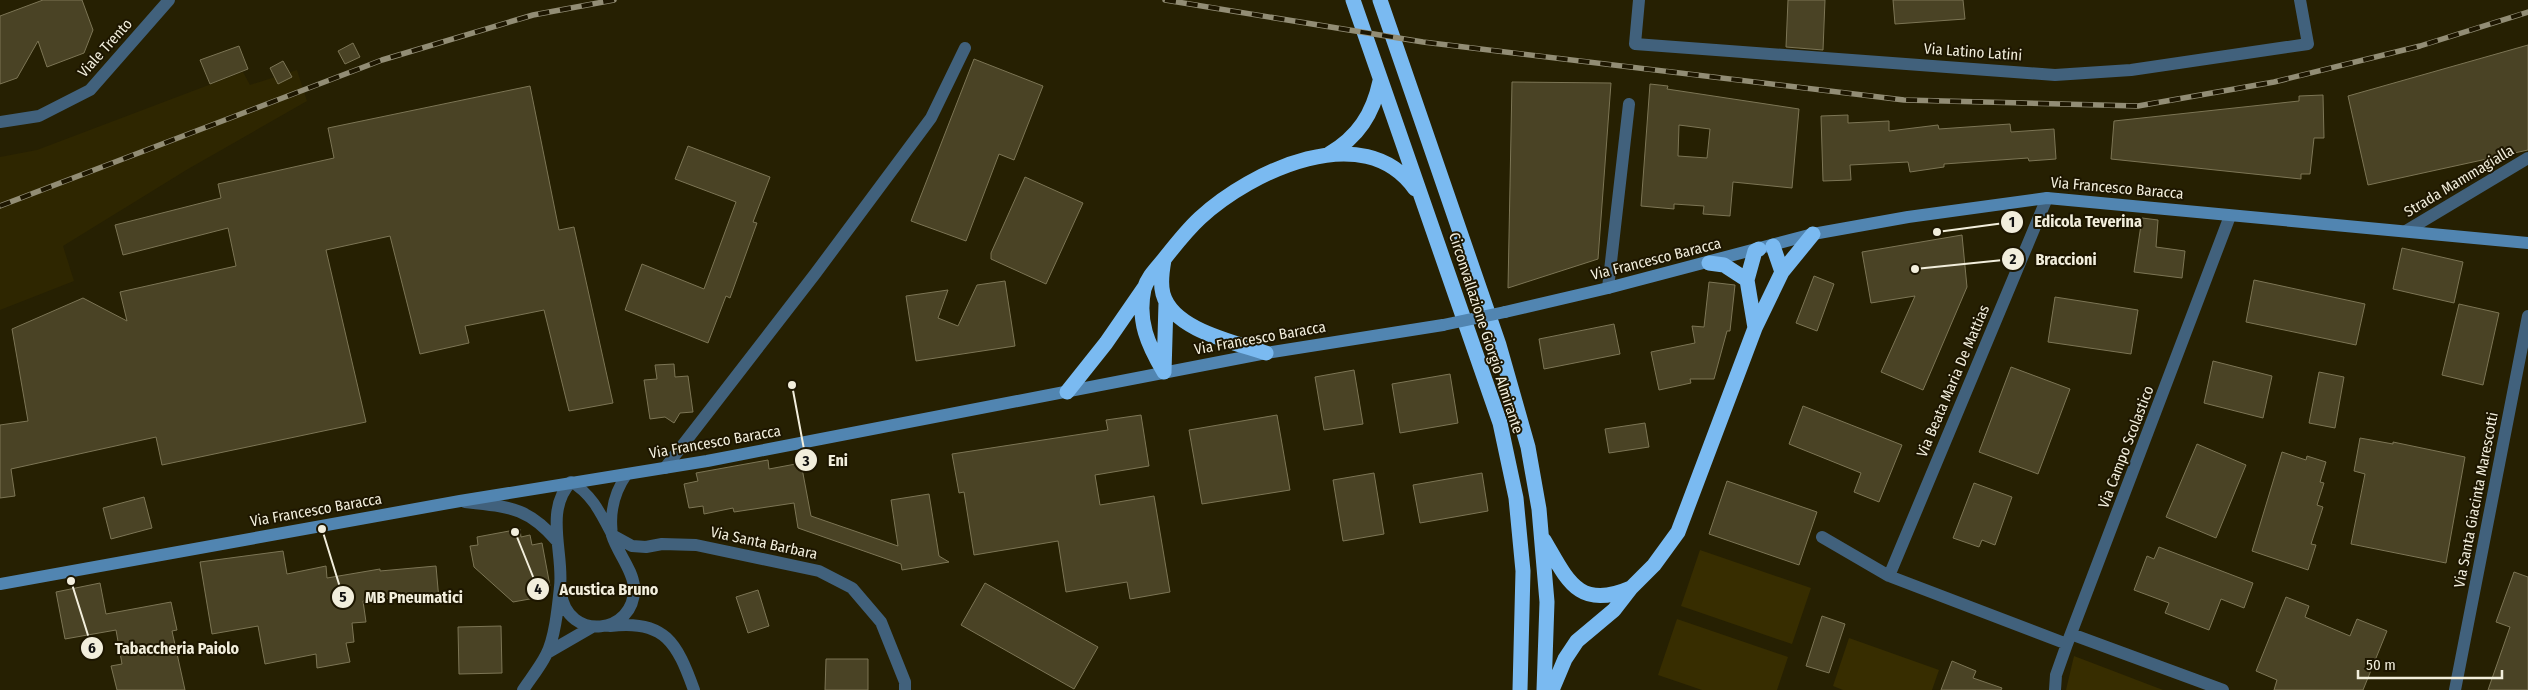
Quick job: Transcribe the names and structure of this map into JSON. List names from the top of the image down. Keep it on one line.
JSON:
{"streets":{"highway":["Circonvallazione Giorgio Almirante"],"main road":["Via Francesco Baracca"],"street":["Viale Trento","Via Latino Latini","Strada Mammagialla","Via Beata Maria De Mattias","Via Campo Scolastico","Via Santa Giacinta Marescotti","Via Santa Barbara"]},"crossings":[["Strada Mammagialla","Via Francesco Baracca"],["Via Francesco Baracca","Via Beata Maria De Mattias"],["Via Francesco Baracca","Via Campo Scolastico"]],"places":["Edicola Teverina","Braccioni","Eni","MB Pneumatici","Acustica Bruno","Tabaccheria Paiolo"],"scale_bar":"50 m"}
